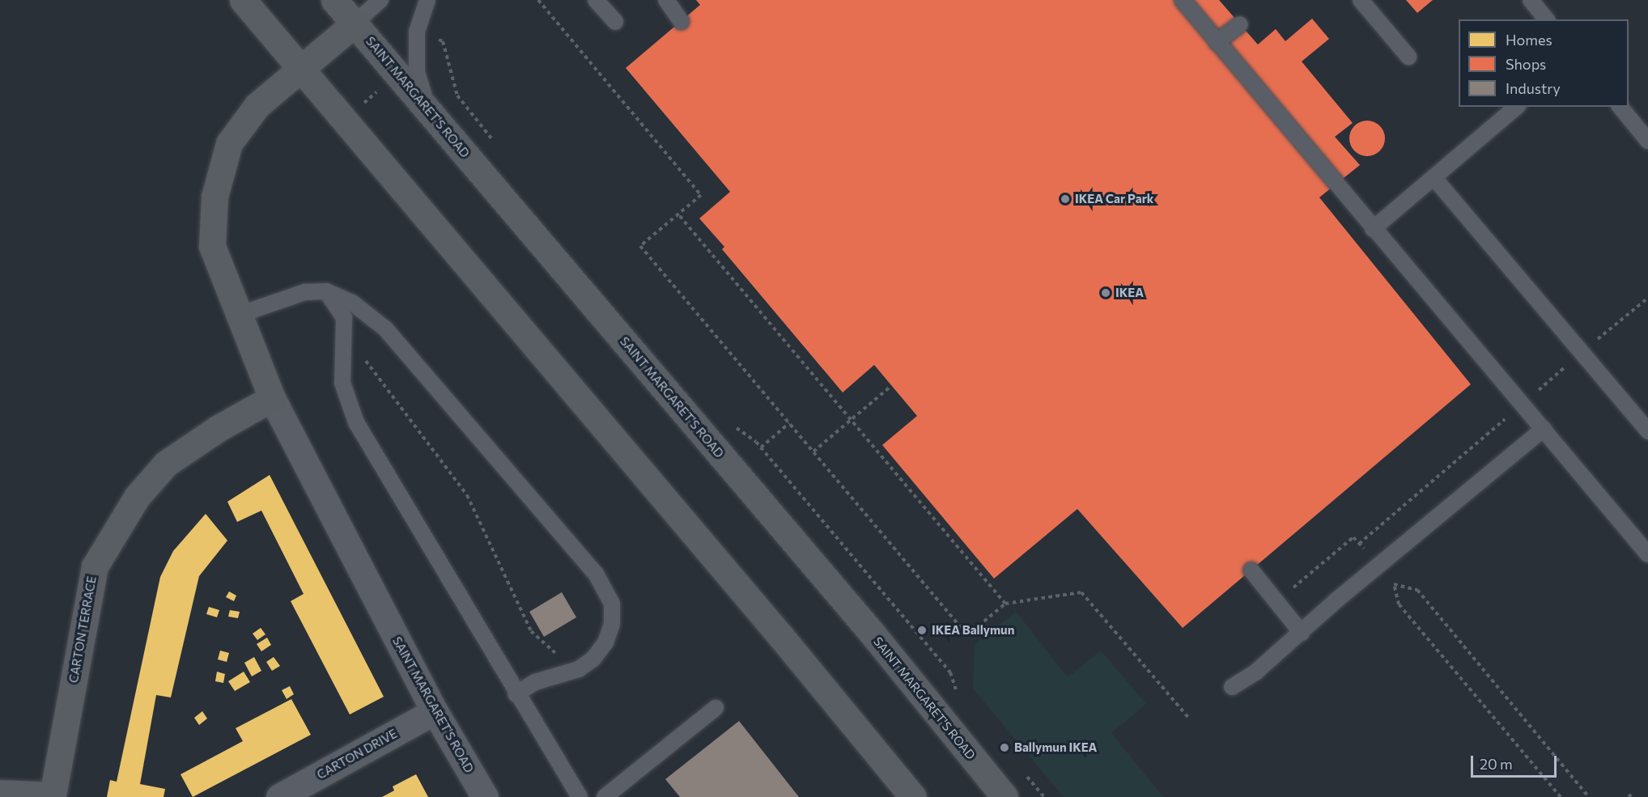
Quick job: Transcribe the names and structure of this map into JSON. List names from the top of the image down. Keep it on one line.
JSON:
{"streets":{"main road":["SAINT MARGARET'S ROAD","CARTON TERRACE"],"street":["CARTON DRIVE"]},"crossings":[["SAINT MARGARET'S ROAD","CARTON TERRACE"],["SAINT MARGARET'S ROAD","CARTON DRIVE"]],"places":["IKEA Car Park","IKEA","IKEA Ballymun","Ballymun IKEA"],"legend":["Homes","Shops","Industry"],"scale_bar":"20 m"}
